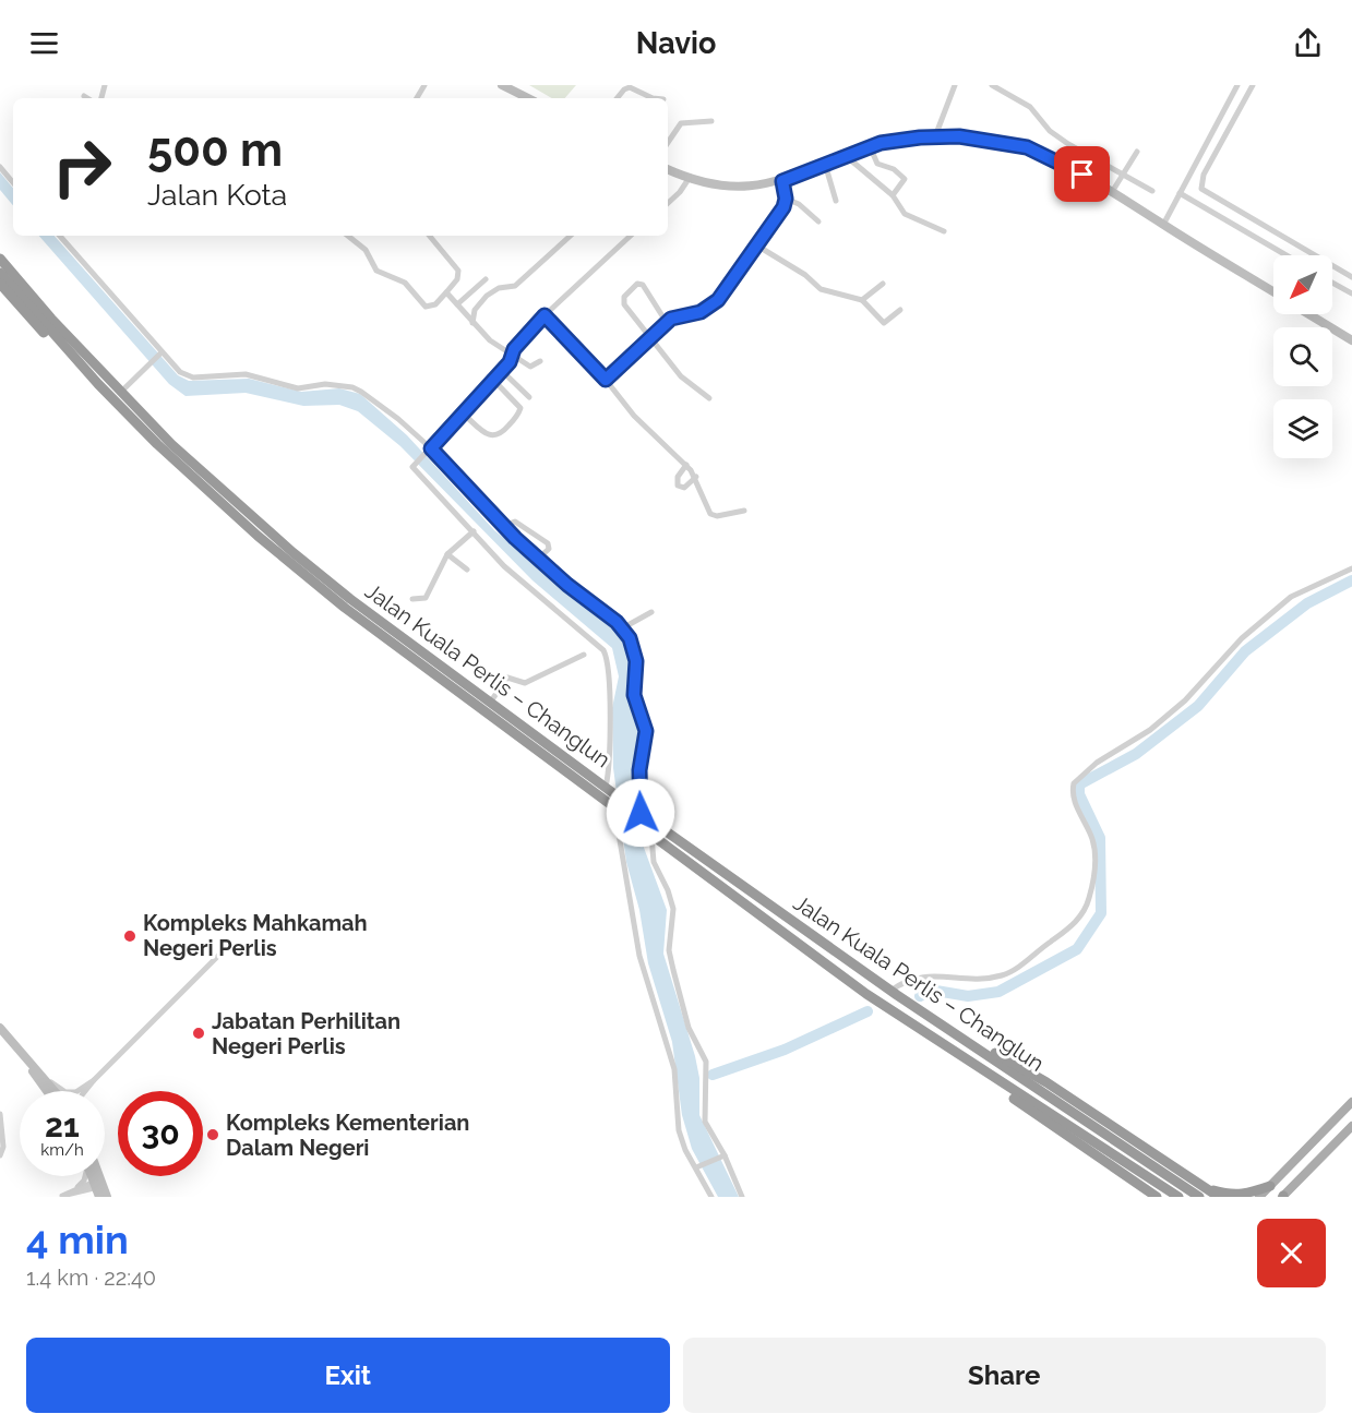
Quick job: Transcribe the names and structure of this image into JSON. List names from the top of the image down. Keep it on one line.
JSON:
{"streets":{"highway":["Jalan Kuala Perlis – Changlun"]},"places":["Kompleks Mahkamah Negeri Perlis","Jabatan Perhilitan Negeri Perlis","Kompleks Kementerian Dalam Negeri"],"north":"bottom left","page":{"header":"Navio","turn":["500 m","Jalan Kota"],"speed":"21 km/h","limit":"30","heading":["4 min","1.4 km · 22:40"],"buttons":["Exit","Share"]}}
